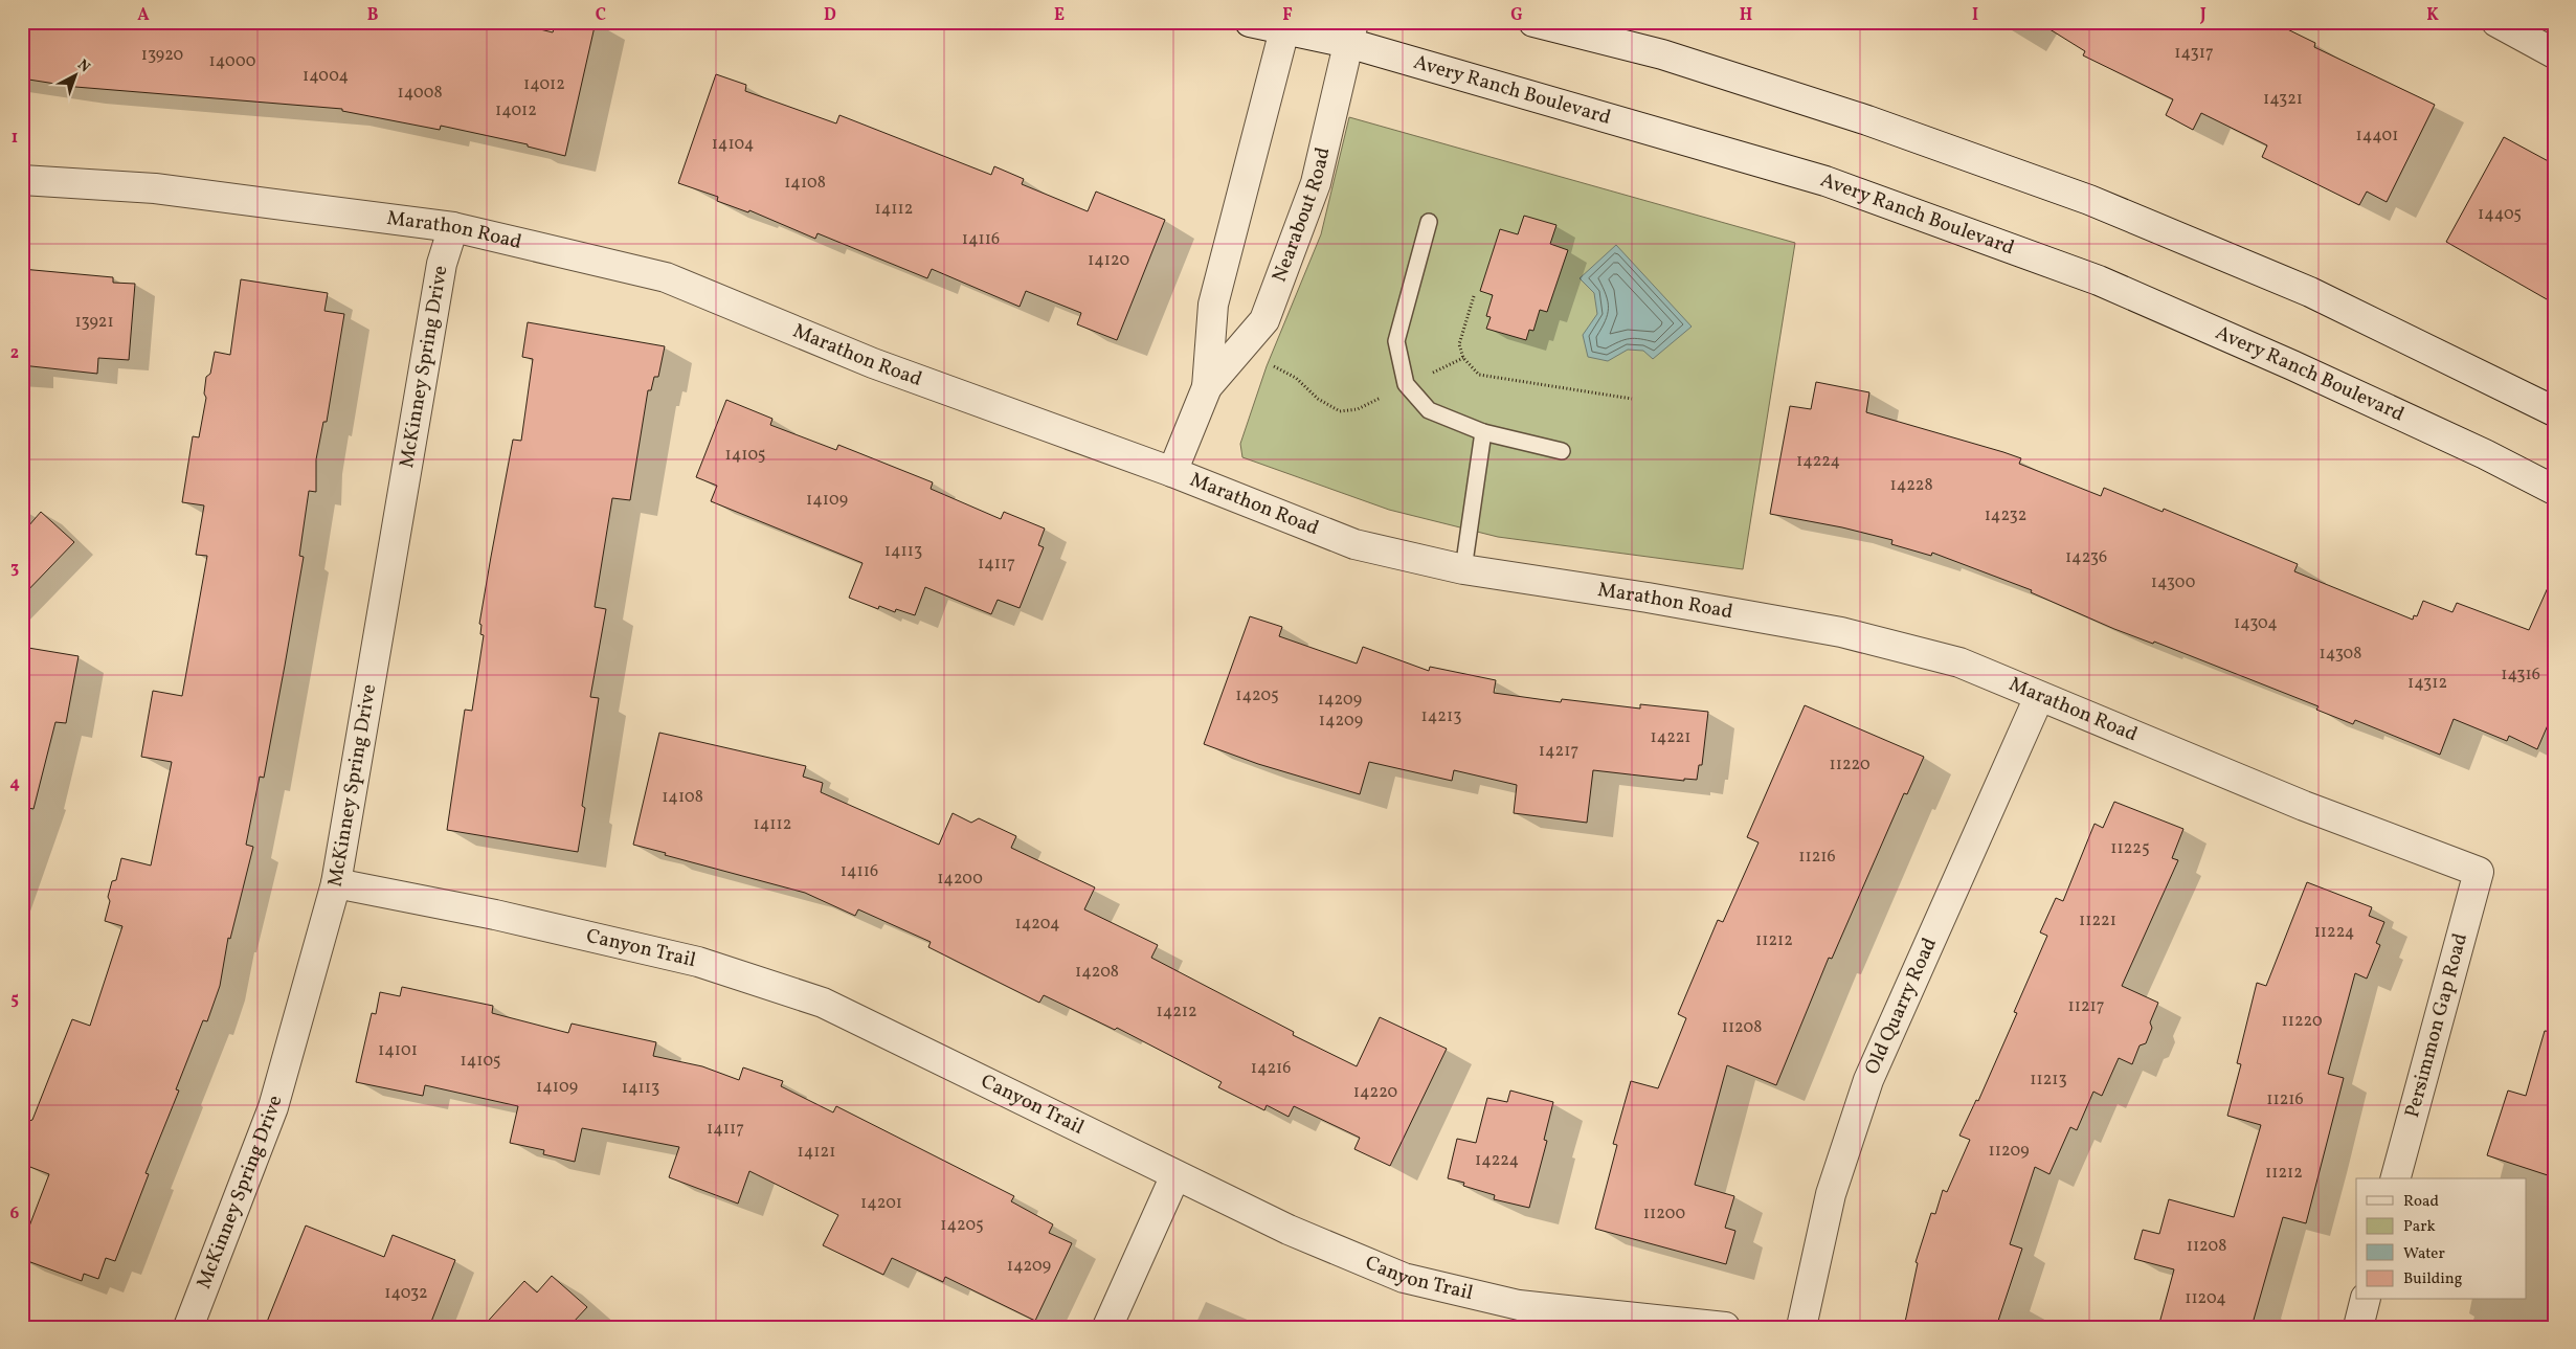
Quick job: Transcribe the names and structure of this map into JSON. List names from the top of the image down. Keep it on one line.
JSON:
{"streets":{"street":["Avery Ranch Boulevard","Nearabout Road","Marathon Road","McKinney Spring Drive","Canyon Trail","Old Quarry Road","Persimmon Gap Road"]},"crossings":[["Avery Ranch Boulevard","Nearabout Road"],["Nearabout Road","Marathon Road"],["Marathon Road","McKinney Spring Drive"],["Marathon Road","Old Quarry Road"],["Marathon Road","Persimmon Gap Road"],["McKinney Spring Drive","Canyon Trail"]],"house_numbers":["14317","13920","14000","14004","14012","14008","14321","14012","14401","14104","14108","14112","14405","14116","14120","13921","14105","14224","14228","14109","14232","14113","14236","14117","14300","14304","14308","14316","14312","14205","14209","14213","14209","14221","14217","11220","14108","14112","11225","11216","14116","14200","11221","14204","11224","11212","14208","11217","14212","11220","11208","14101","14105","14216","11213","14109","14113","14220","11216","14117","11209","14121","14224","11212","14201","11200","14205","11208","14209","14032","11204"],"legend":["Road","Park","Water","Building"],"north":"top right","grid":{"columns":["A","B","C","D","E","F","G","H","I","J","K"],"rows":["1","2","3","4","5","6"]}}
